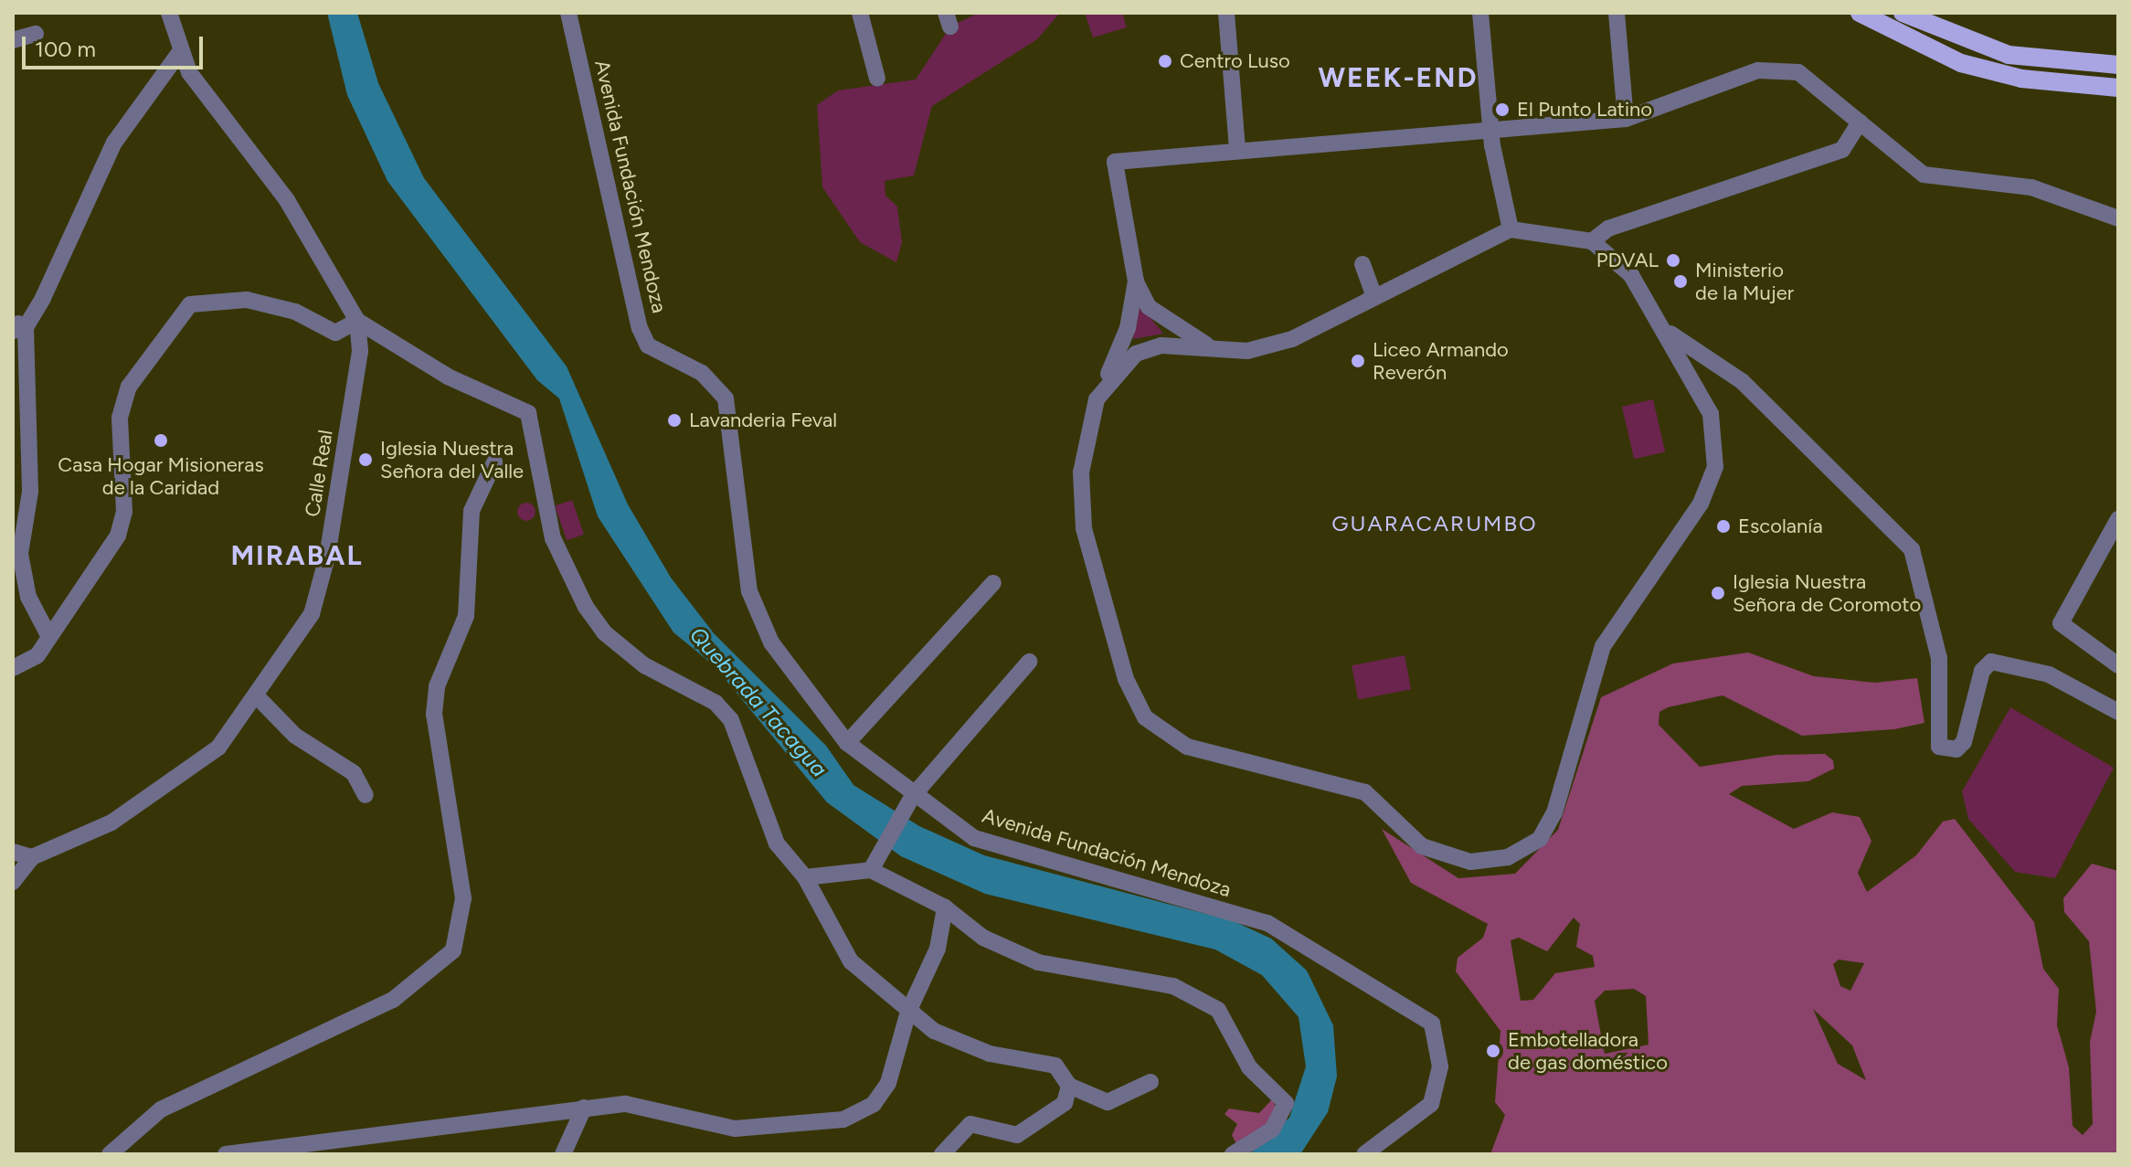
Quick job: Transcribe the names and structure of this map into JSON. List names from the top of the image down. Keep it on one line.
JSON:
{"streets":{"street":["Avenida Fundación Mendoza","Calle Real"]},"districts":["WEEK-END","GUARACARUMBO","MIRABAL"],"water":["Quebrada Tacagua"],"places":["Centro Luso","El Punto Latino","PDVAL","Ministerio de la Mujer","Liceo Armando Reverón","Lavanderia Feval","Casa Hogar Misioneras de la Caridad","Iglesia Nuestra Señora del Valle","Escolanía","Iglesia Nuestra Señora de Coromoto","Embotelladora de gas doméstico"],"scale_bar":"100 m"}
